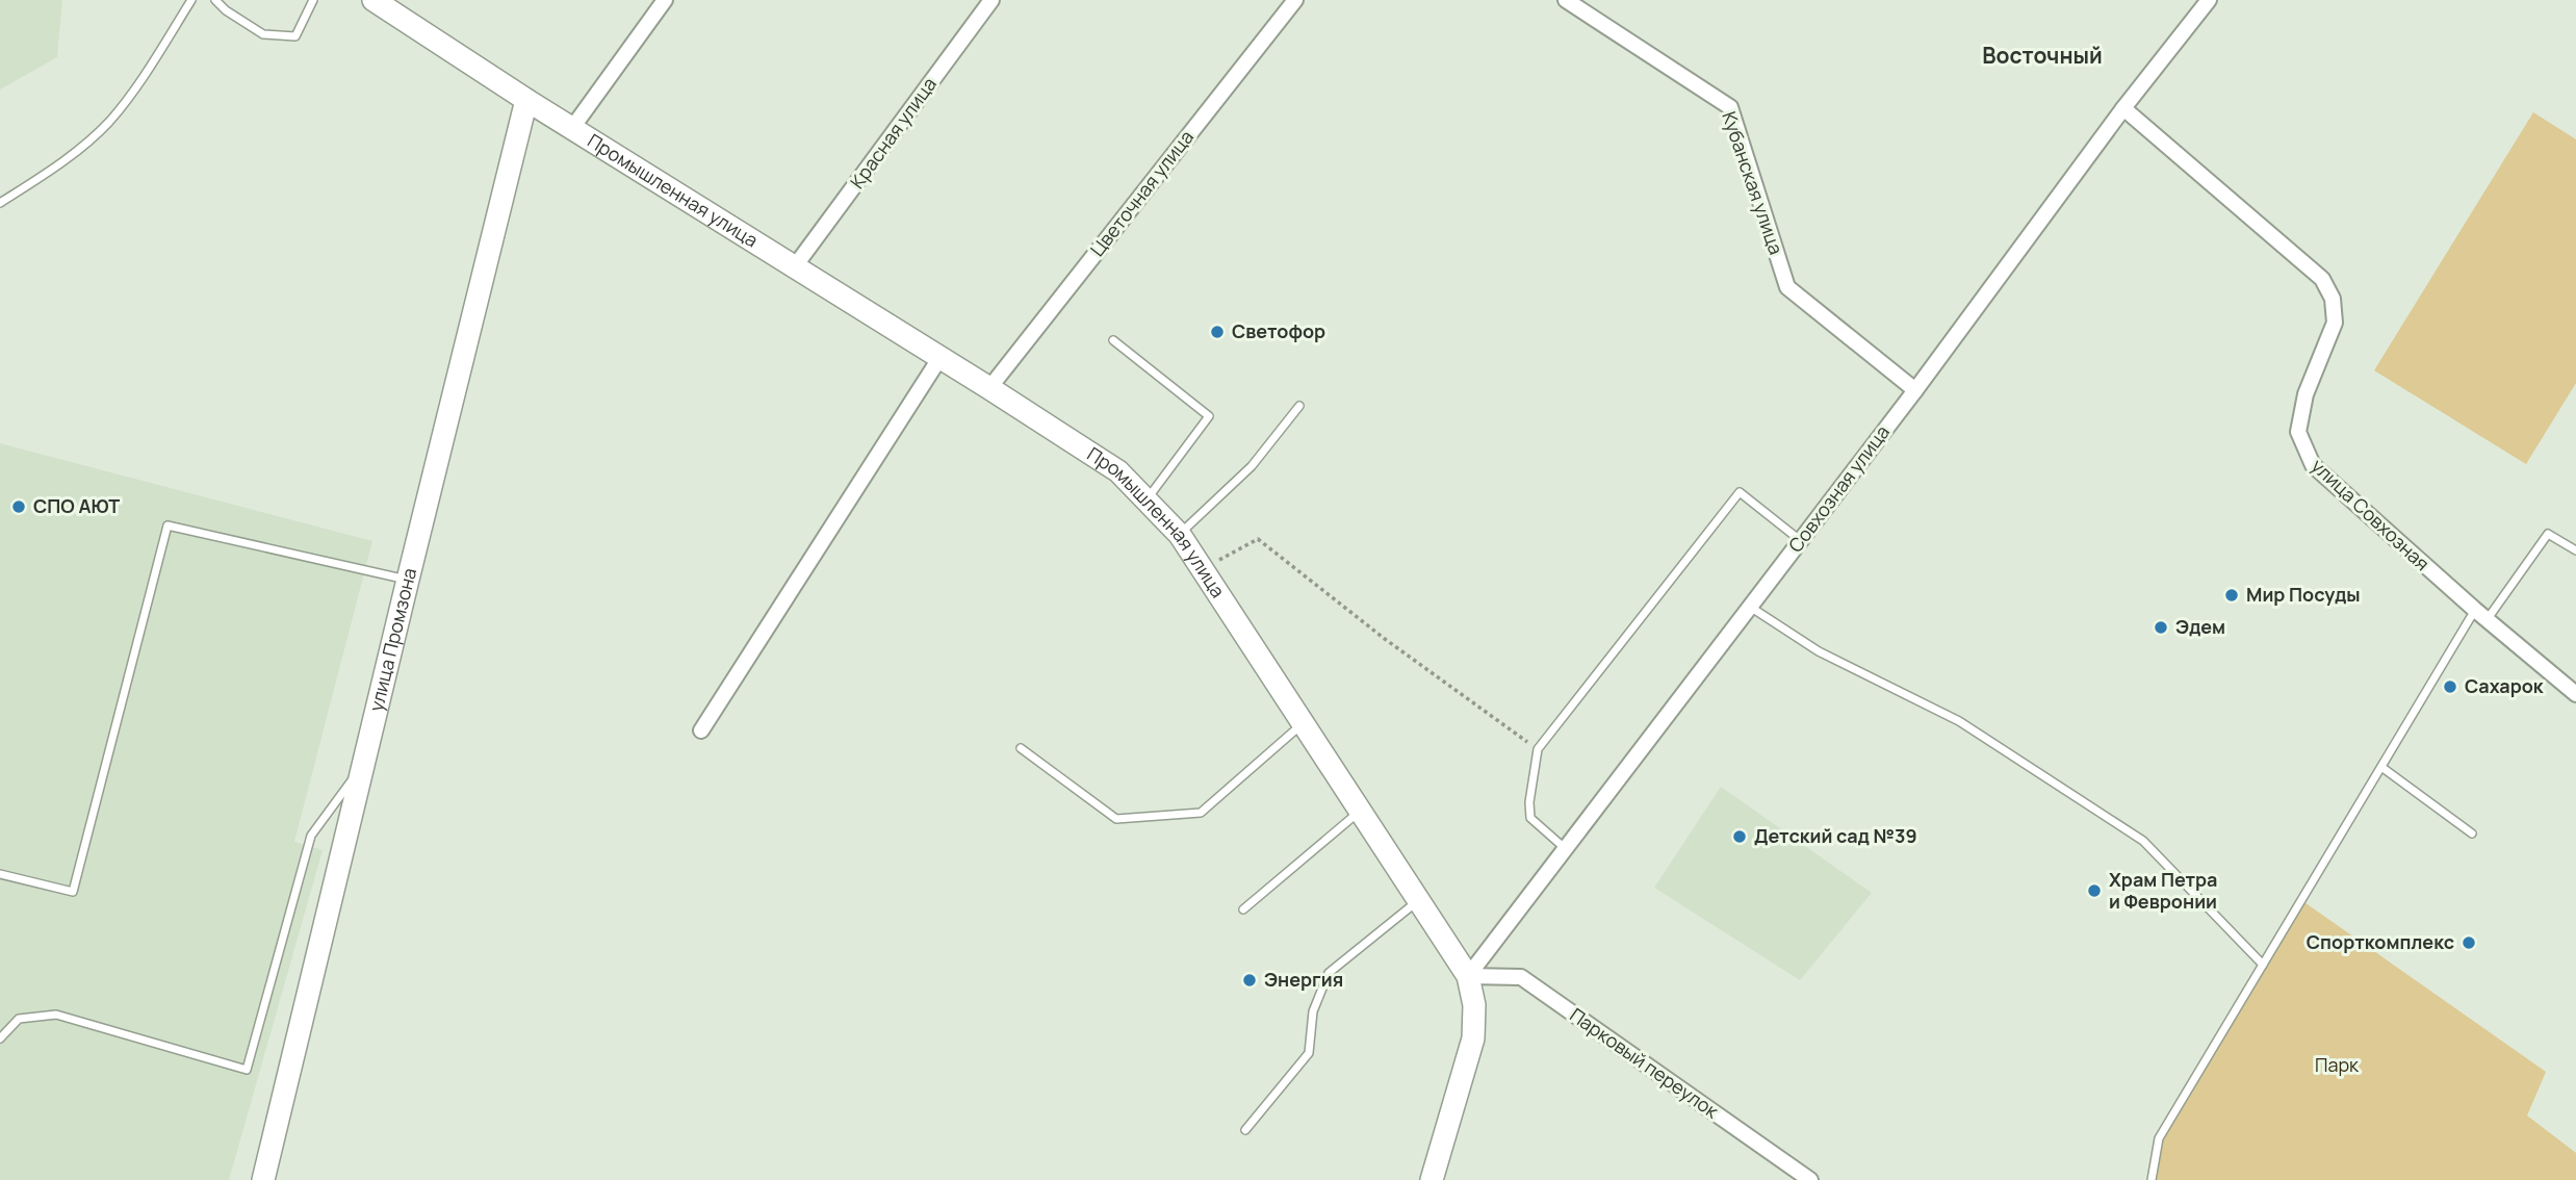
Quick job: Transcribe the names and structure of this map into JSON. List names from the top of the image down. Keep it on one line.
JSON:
{"streets":{"main road":["Промышленная улица","улица Промзона"],"street":["Красная улица","Кубанская улица","Цветочная улица","Совхозная улица","улица Совхозная","Парковый переулок"]},"crossings":[["Красная улица","Промышленная улица"],["Кубанская улица","Совхозная улица"],["Промышленная улица","Цветочная улица"],["Промышленная улица","Совхозная улица"],["Промышленная улица","улица Промзона"],["Промышленная улица","Парковый переулок"],["Совхозная улица","улица Совхозная"],["Совхозная улица","Парковый переулок"]],"districts":["Восточный"],"parks":["Парк"],"places":["Светофор","СПО АЮТ","Мир Посуды","Эдем","Сахарок","Детский сад №39","Храм Петра и Февронии","Спорткомплекс","Энергия"]}
